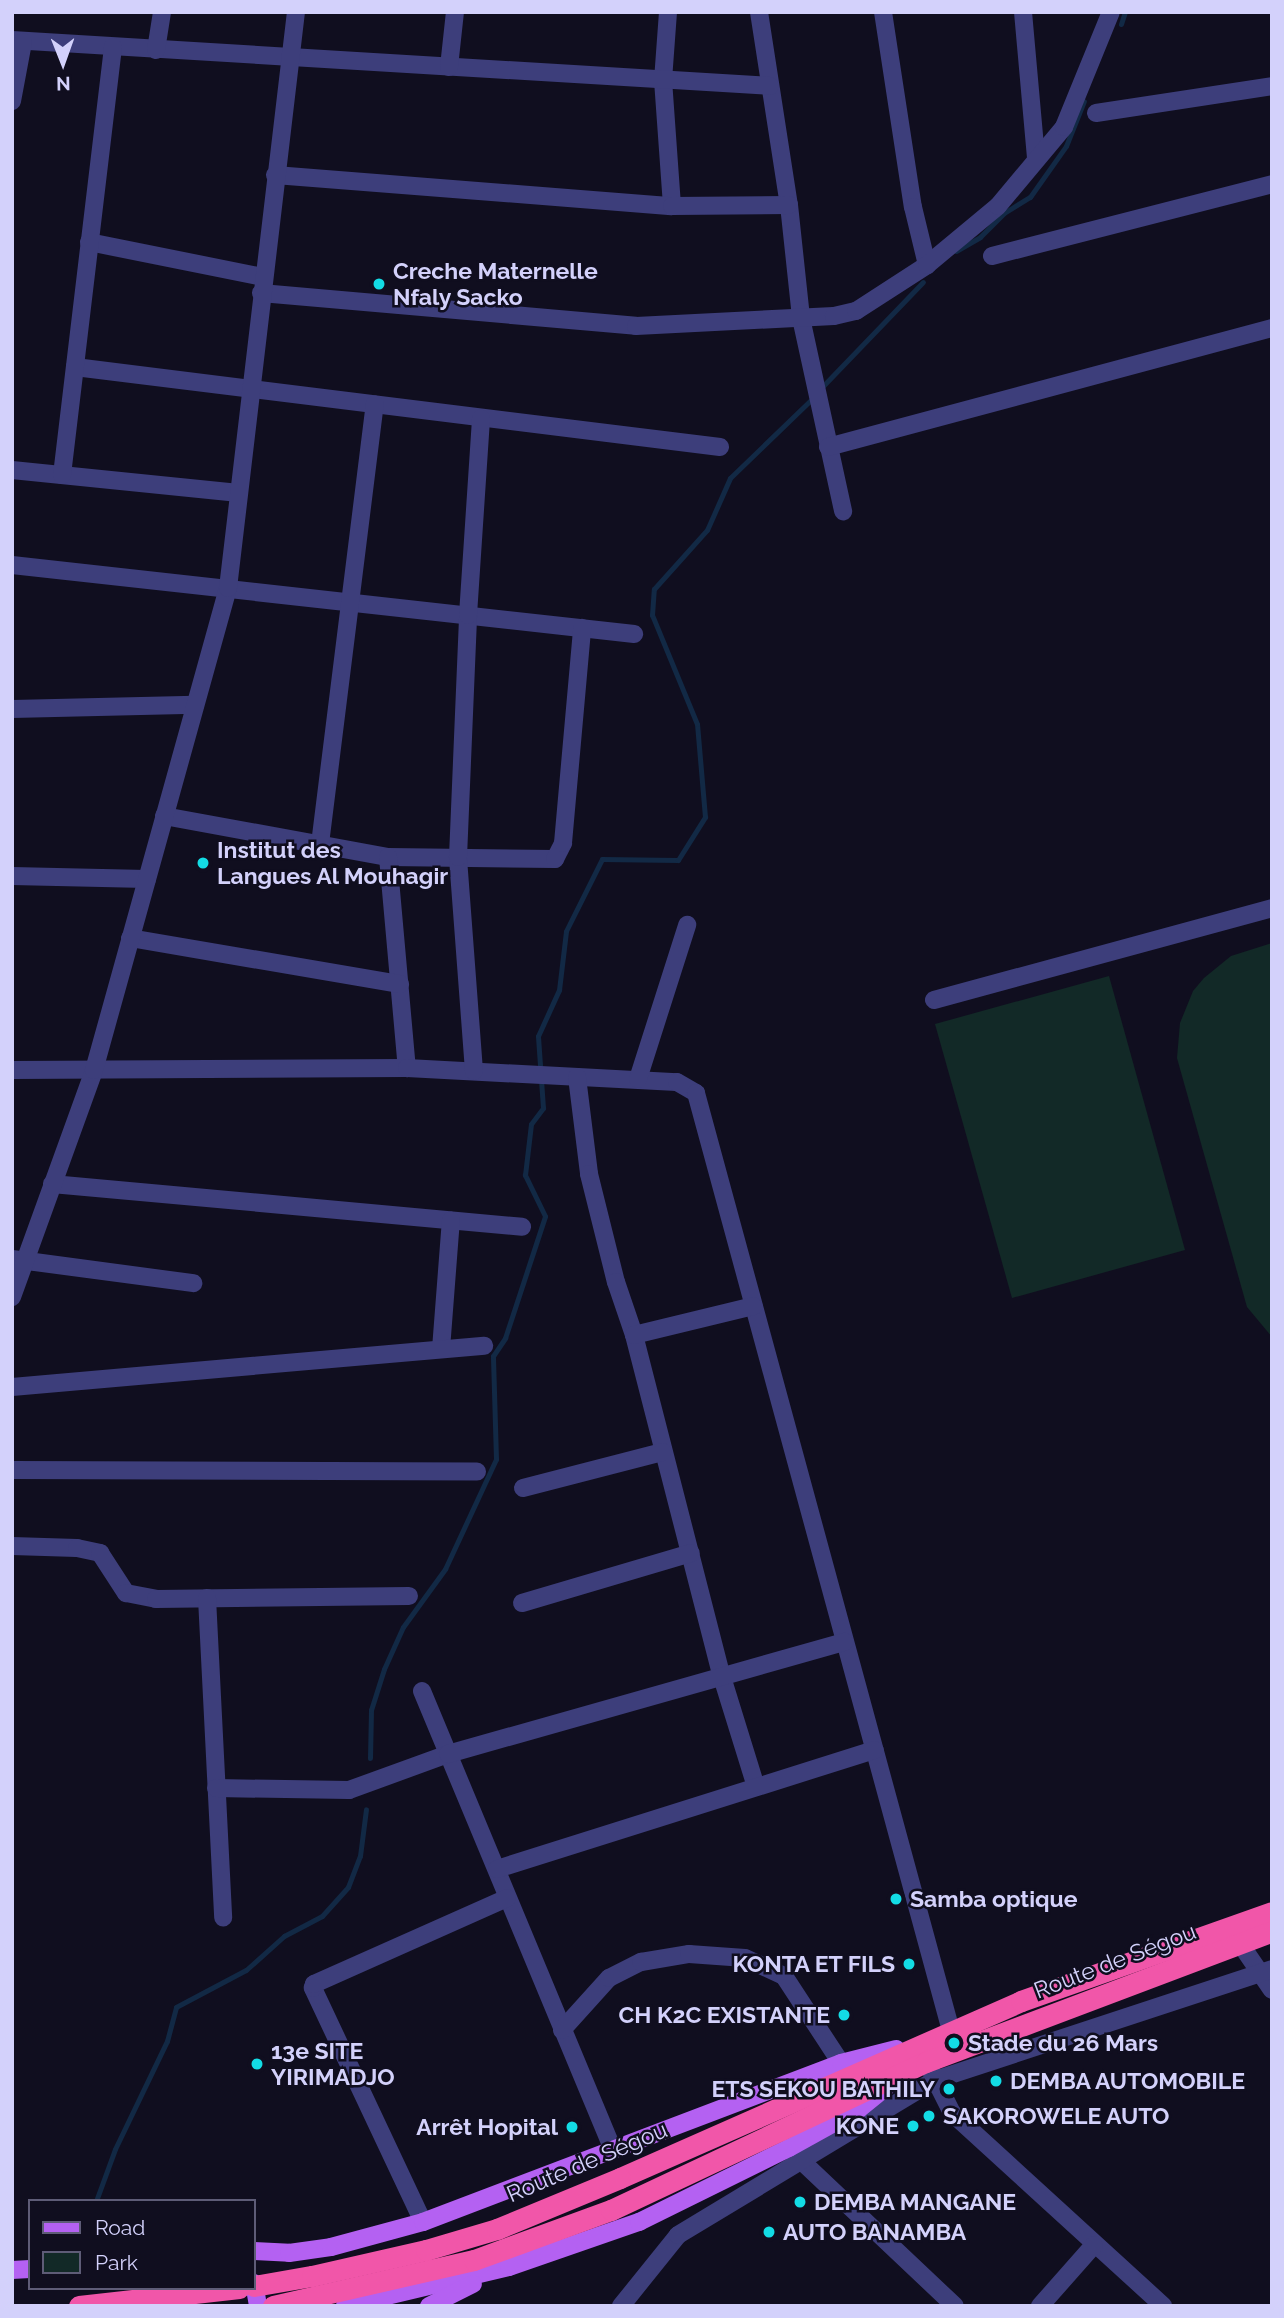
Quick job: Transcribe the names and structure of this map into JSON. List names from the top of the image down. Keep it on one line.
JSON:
{"streets":{"highway":["Route de Ségou"]},"places":["Creche Maternelle Nfaly Sacko","Institut des Langues Al Mouhagir","Samba optique","KONTA ET FILS","CH K2C EXISTANTE","Stade du 26 Mars","13e SITE YIRIMADJO","DEMBA AUTOMOBILE","ETS SEKOU BATHILY","SAKOROWELE AUTO","KONE","Arrêt Hopital","DEMBA MANGANE","AUTO BANAMBA"],"legend":["Road","Park"],"north":"bottom"}
